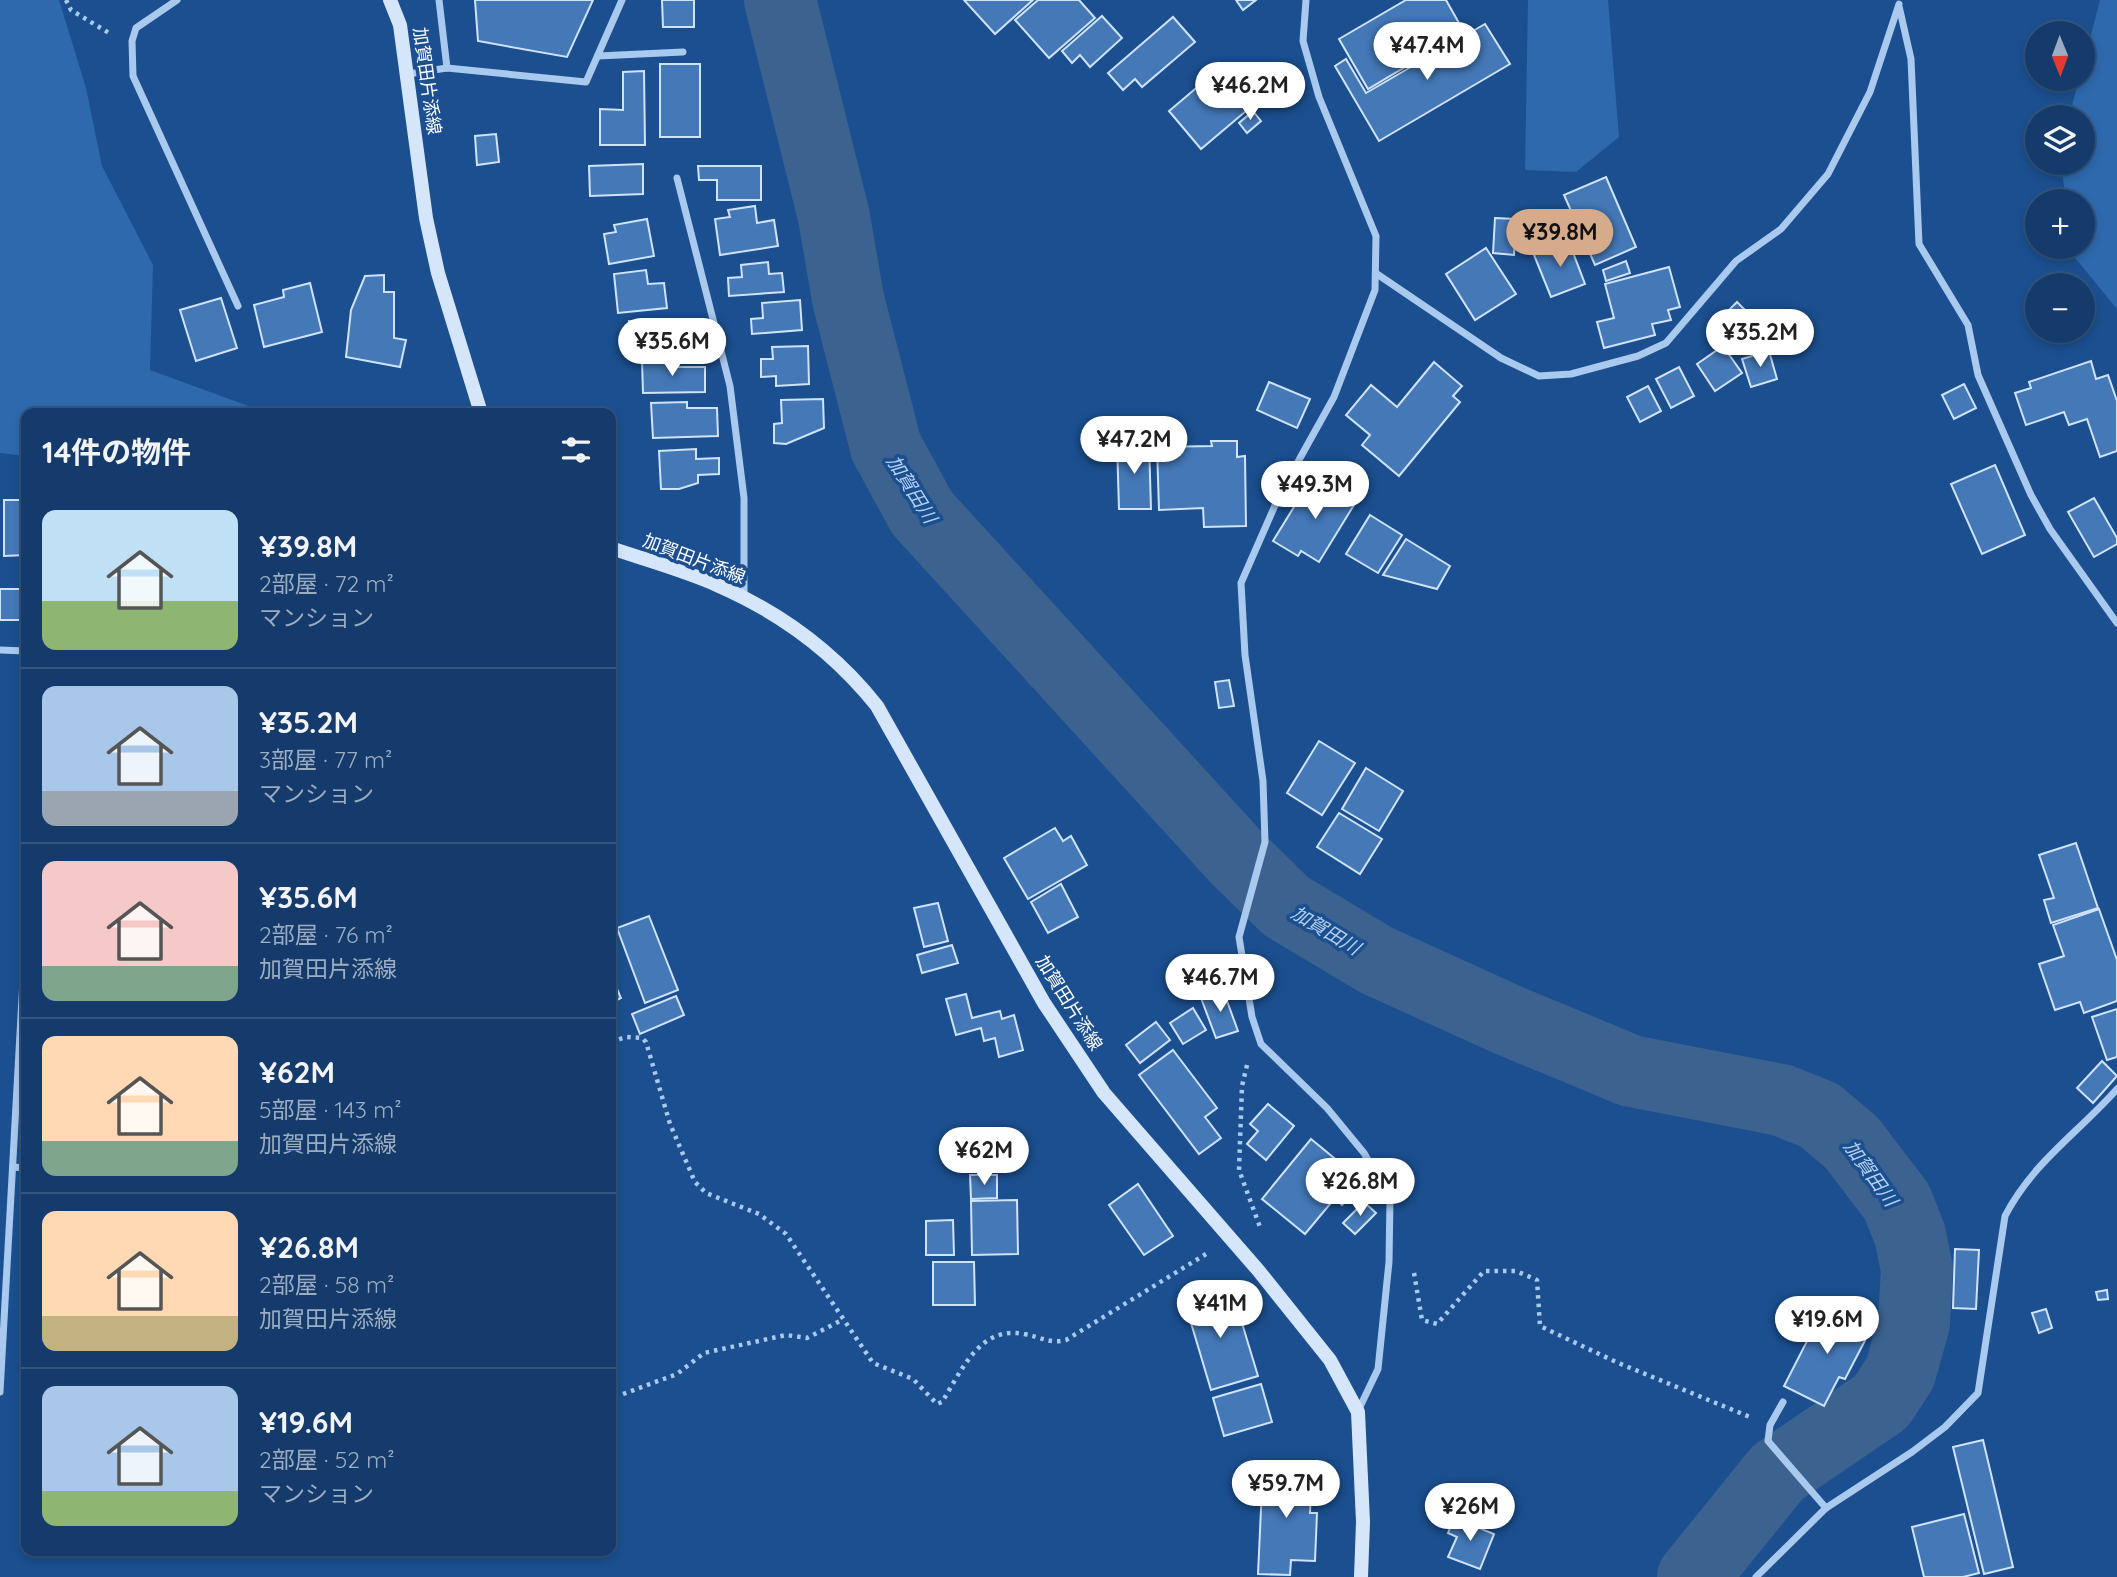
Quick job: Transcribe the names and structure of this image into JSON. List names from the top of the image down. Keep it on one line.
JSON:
{"streets":{"main road":["加賀田片添線"]},"water":["加賀田川"],"north":"bottom","page":{"map_buttons":["+","−"],"price":["¥47.4M","¥46.2M","¥39.8M","¥35.2M","¥35.6M","¥47.2M","¥49.3M","¥46.7M","¥62M","¥26.8M","¥41M","¥19.6M","¥59.7M","¥26M"],"heading":"14件の物件","list":[{"name":"¥39.8M","note":"2部屋 · 72 m² · マンション"},{"name":"¥35.2M","note":"3部屋 · 77 m² · マンション"},{"name":"¥35.6M","note":"2部屋 · 76 m² · 加賀田片添線"},{"name":"¥62M","note":"5部屋 · 143 m² · 加賀田片添線"},{"name":"¥26.8M","note":"2部屋 · 58 m² · 加賀田片添線"},{"name":"¥19.6M","note":"2部屋 · 52 m² · マンション"}]}}
